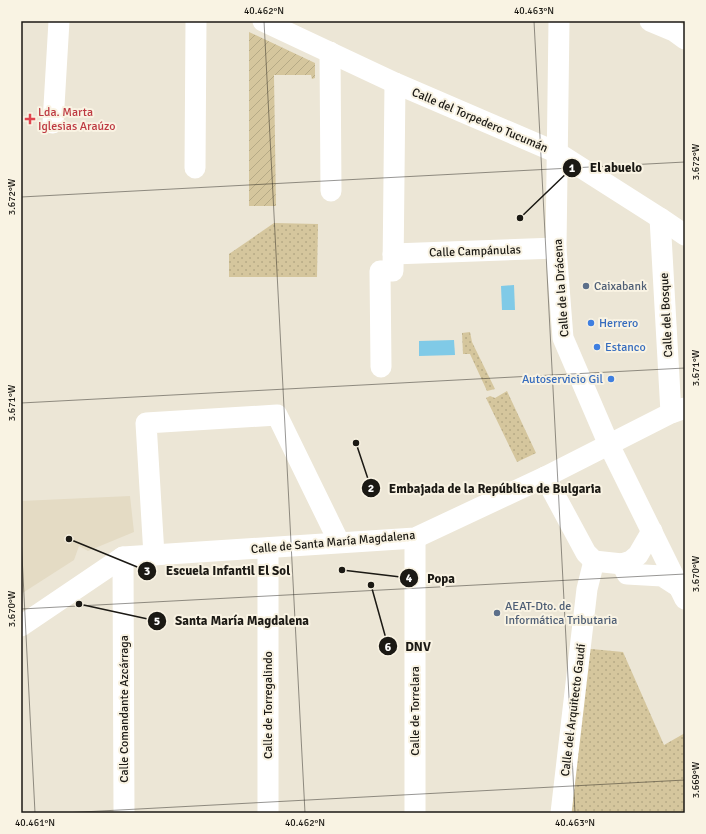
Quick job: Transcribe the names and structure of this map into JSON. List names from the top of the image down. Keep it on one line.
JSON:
{"streets":{"street":["Calle del Torpedero Tucumán","Calle Campánulas","Calle de la Drácena","Calle del Bosque","Calle de Santa María Magdalena","Calle de Torregalindo","Calle Comandante Azcárraga","Calle del Arquitecto Gaudí","Calle de Torrelara"]},"crossings":[["Calle del Torpedero Tucumán","Calle Campánulas"],["Calle del Torpedero Tucumán","Calle de la Drácena"],["Calle del Torpedero Tucumán","Calle del Bosque"],["Calle Campánulas","Calle de la Drácena"],["Calle de la Drácena","Calle de Santa María Magdalena"],["Calle del Bosque","Calle de Santa María Magdalena"],["Calle de Santa María Magdalena","Calle de Torregalindo"],["Calle de Santa María Magdalena","Calle Comandante Azcárraga"],["Calle de Santa María Magdalena","Calle de Torrelara"]],"places":{"health":["Lda. Marta Iglesias Araúzo"],"other":["El abuelo","Caixabank","Herrero","Estanco","Autoservicio Gil","Embajada de la República de Bulgaria","Escuela Infantil El Sol","Popa","DNV","Santa María Magdalena","AEAT-Dto. de Informática Tributaria"]},"coordinates":["40.462°N","40.463°N","3.672°W","3.671°W","3.670°W","3.669°W","40.461°N"]}
